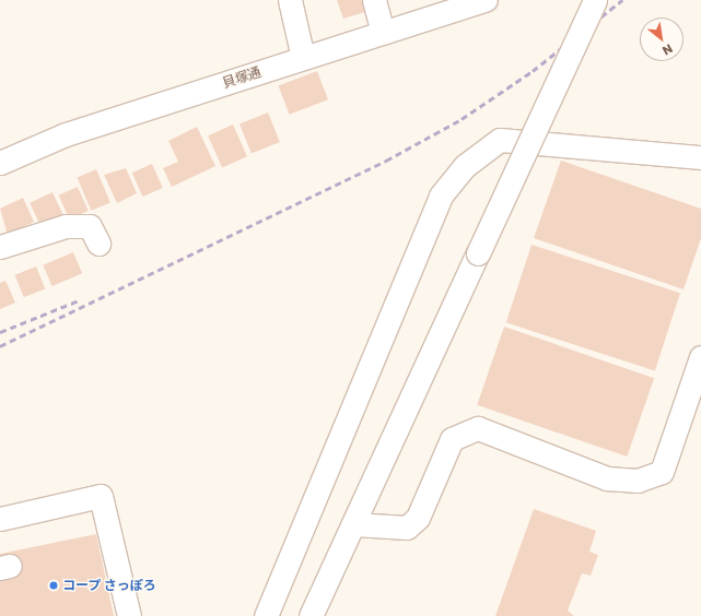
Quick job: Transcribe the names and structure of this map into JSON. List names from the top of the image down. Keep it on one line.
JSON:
{"streets":{"street":["貝塚通"]},"places":["コープ さっぽろ"],"north":"bottom right"}
